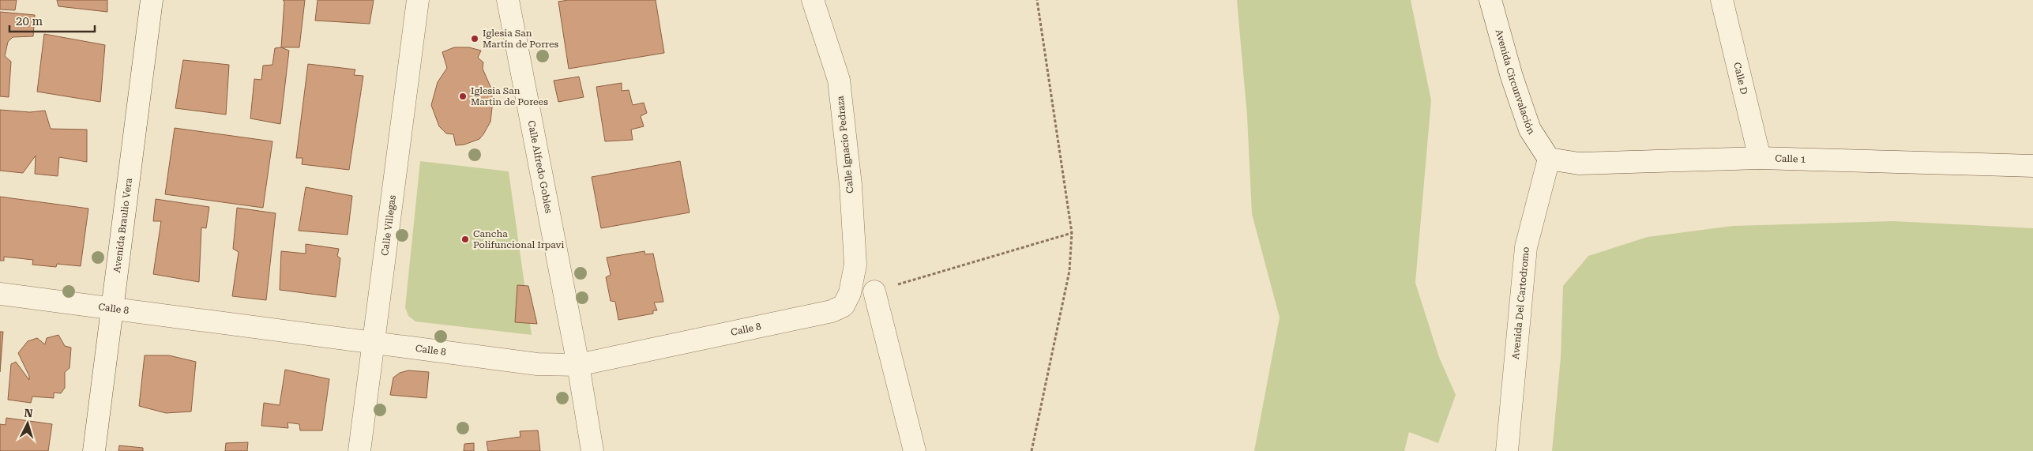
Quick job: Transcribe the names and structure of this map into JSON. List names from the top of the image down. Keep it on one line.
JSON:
{"streets":{"street":["Calle D","Avenida Circunvalación","Calle Ignacio Pedraza","Calle 1","Calle Alfredo Gobles","Avenida Braulio Vera","Calle Villegas","Avenida Del Cartodromo","Calle 8"]},"crossings":[["Calle D","Calle 1"],["Avenida Circunvalación","Calle 1"],["Avenida Circunvalación","Avenida Del Cartodromo"],["Calle Ignacio Pedraza","Calle 8"],["Calle 1","Avenida Del Cartodromo"],["Calle Alfredo Gobles","Calle 8"],["Avenida Braulio Vera","Calle 8"],["Calle Villegas","Calle 8"]],"places":["Iglesia San Martín de Porres","Iglesia San Martin de Porees","Cancha Polifuncional Irpavi"],"scale_bar":"20 m","north":"top"}
